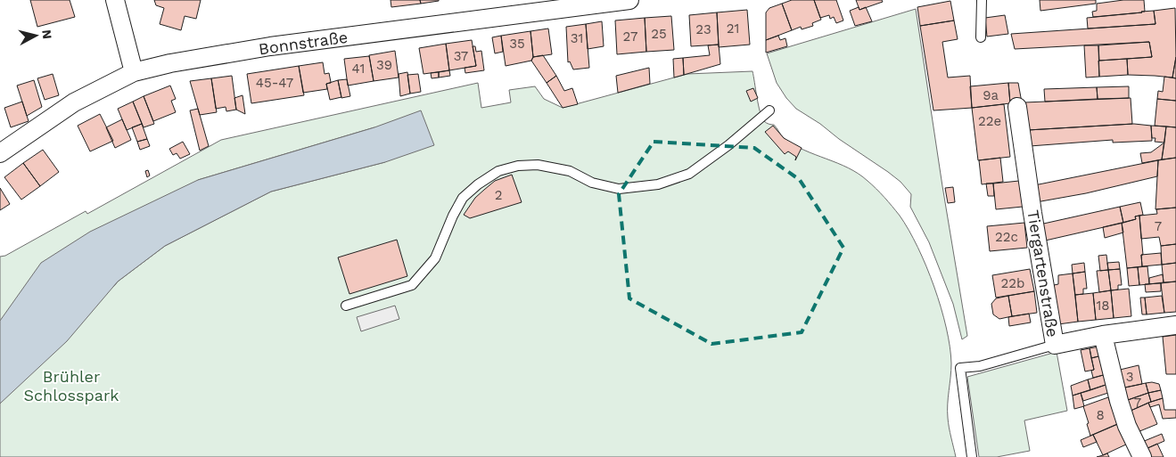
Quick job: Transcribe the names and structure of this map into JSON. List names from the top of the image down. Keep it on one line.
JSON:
{"streets":{"street":["Bonnstraße","Tiergartenstraße"]},"parks":["Brühler Schlosspark"],"house_numbers":["21","23","25","27","31","35","37","39","41","45-47","9a","22e","2","7","22c","22b","18","3","7","8"],"north":"right"}
